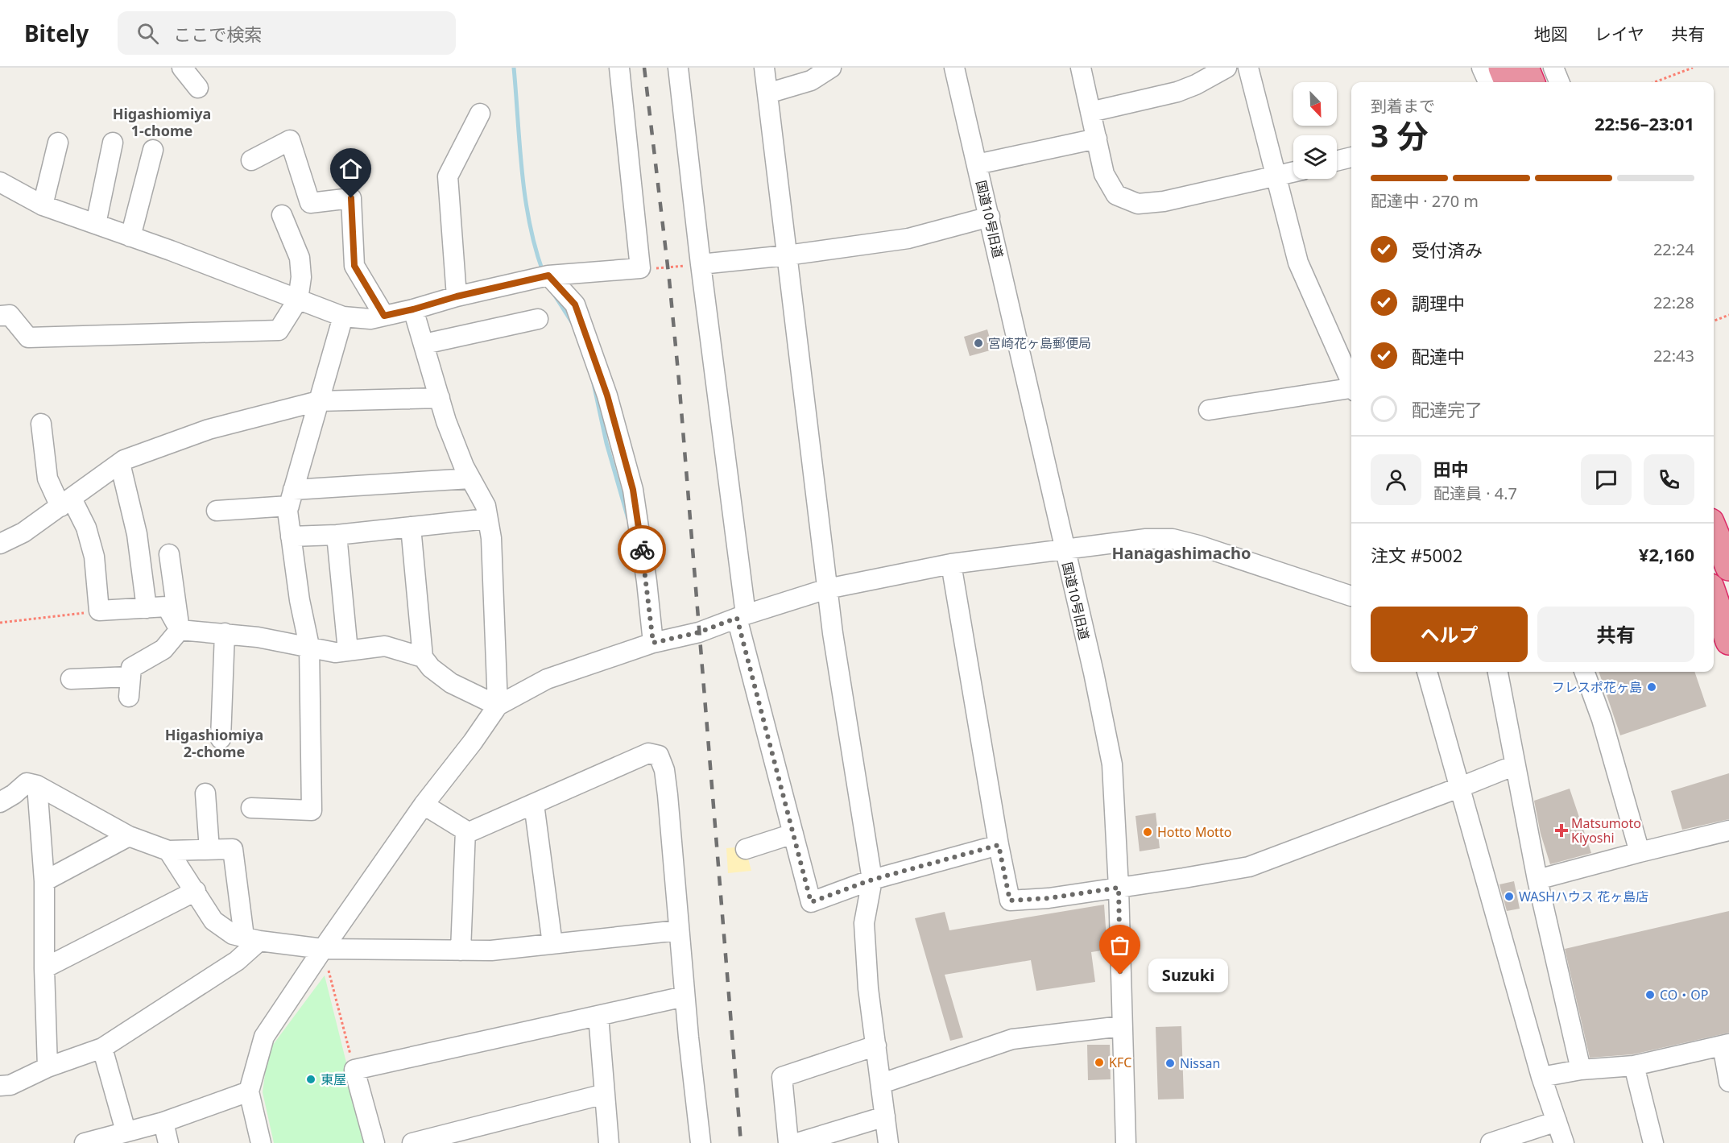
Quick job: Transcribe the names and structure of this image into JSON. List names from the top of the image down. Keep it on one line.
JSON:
{"streets":{"street":["国道10号旧道"]},"districts":["Higashiomiya 1-chome","Hanagashimacho","Higashiomiya 2-chome"],"places":{"other":["宮崎花ヶ島郵便局","フレスポ花ヶ島","Hotto Motto","WASHハウス 花ヶ島店","Suzuki","CO・OP","KFC","Nissan","東屋"],"health":["Matsumoto Kiyoshi"]},"north":"bottom right","page":{"header":"Bitely","search":"ここで検索","nav":["地図","レイヤ","共有"],"heading":["3 分","到着まで","22:56–23:01"],"panel":["田中","配達員 · 4.7","注文 #5002","¥2,160"],"bar":"配達中 · 270 m","list":[["受付済み","22:24"],["調理中","22:28"],["配達中","22:43"],"配達完了"],"buttons":["ヘルプ","共有"],"bubble":"Suzuki"}}
